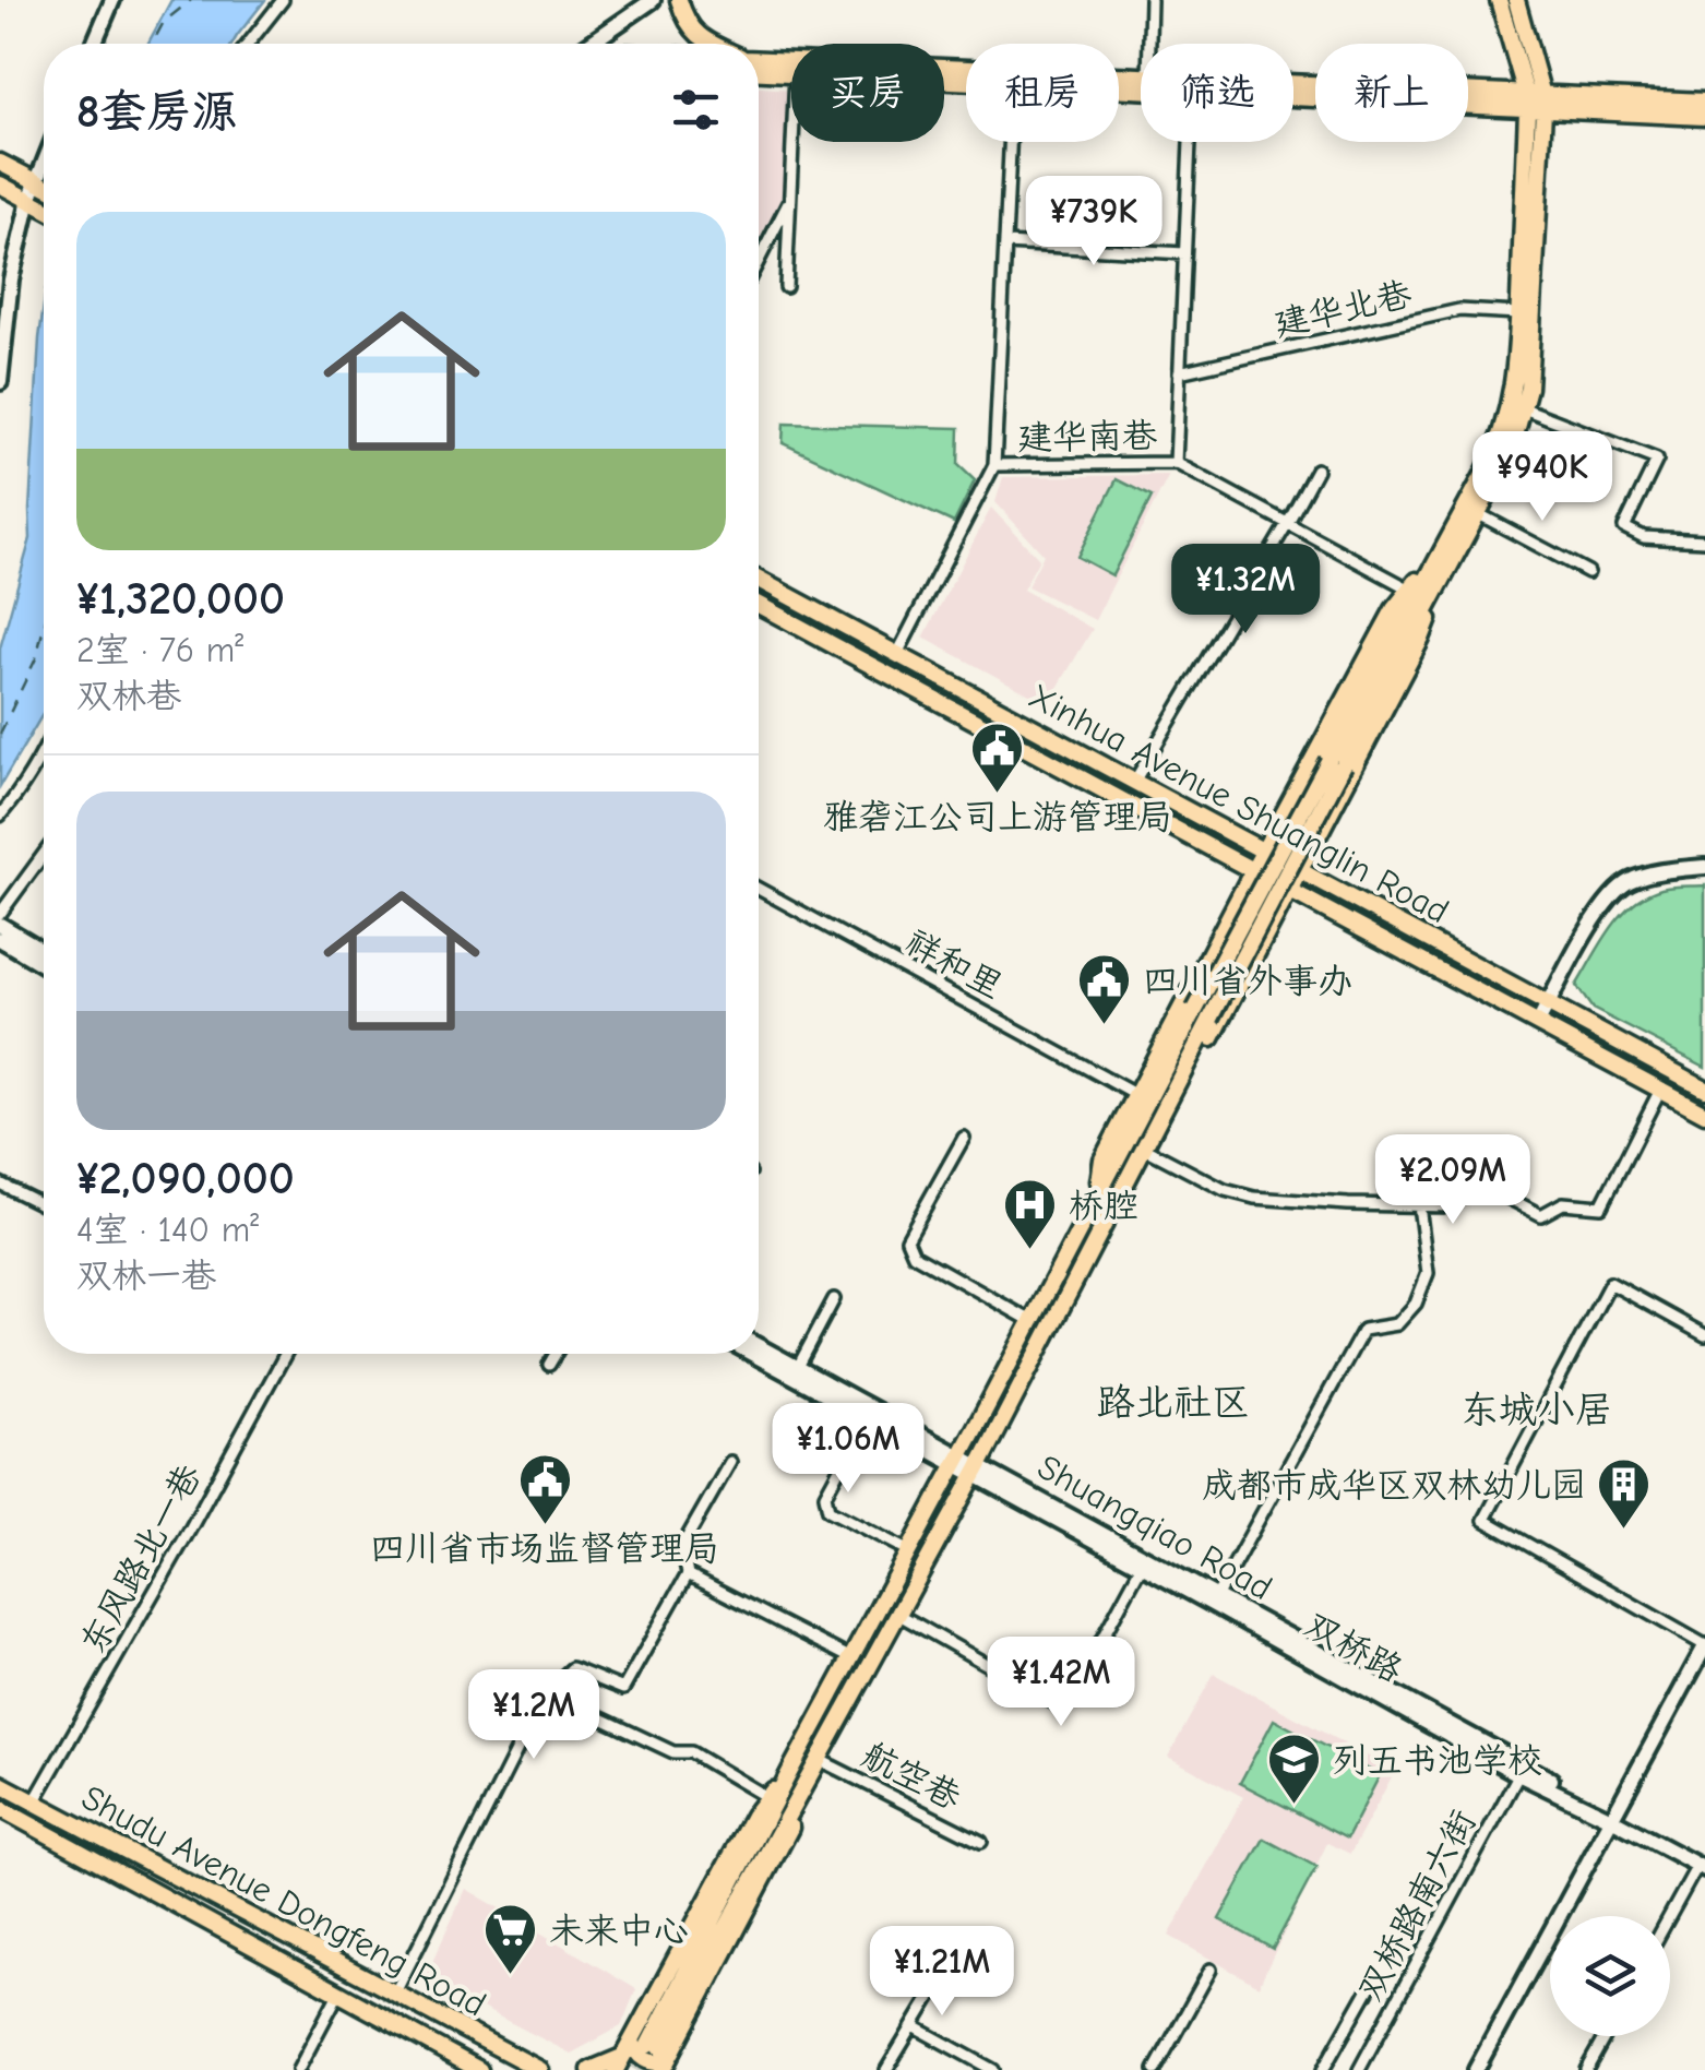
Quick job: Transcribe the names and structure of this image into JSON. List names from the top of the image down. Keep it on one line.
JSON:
{"streets":{"main road":["Xinhua Avenue Shuanglin Road","Shuangqiao Road","双桥路","Shudu Avenue Dongfeng Road"],"street":["建华北巷","建华南巷","祥和里","东风路北一巷","航空巷","双桥路南六街"]},"crossings":[["Shuangqiao Road","双桥路"],["Shuangqiao Road","双桥路南六街"],["东风路北一巷","Shudu Avenue Dongfeng Road"],["双桥路","双桥路南六街"]],"districts":["路北社区","东城小居"],"places":{"public building":["雅砻江公司上游管理局","四川省外事办","四川省市场监督管理局"],"hospital":["桥腔"],"building":["成都市成华区双林幼儿园"],"school or university":["列五书池学校"],"supermarket":["未来中心"]},"page":{"chip":["买房","租房","筛选","新上"],"heading":"8套房源","list":[{"name":"¥1,320,000","note":"2室 · 76 m² · 双林巷"},{"name":"¥2,090,000","note":"4室 · 140 m² · 双林一巷"}],"price":["¥739K","¥940K","¥1.32M","¥2.09M","¥1.06M","¥1.42M","¥1.2M","¥1.21M"]}}
